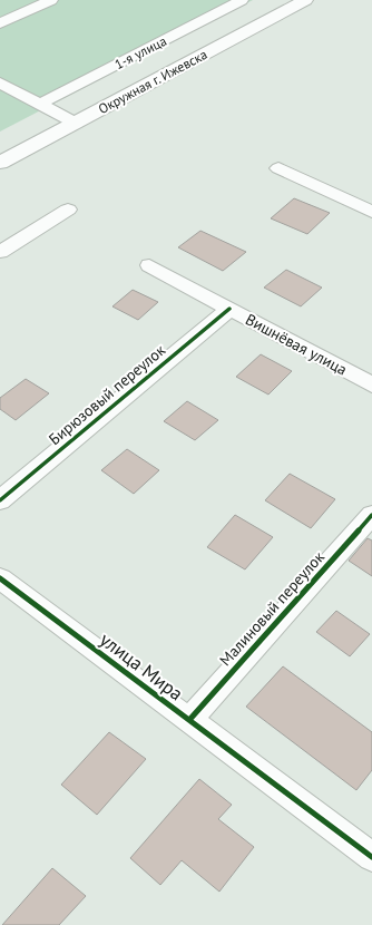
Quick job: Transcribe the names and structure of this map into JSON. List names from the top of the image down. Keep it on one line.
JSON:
{"streets":{"main road":["Окружная г. Ижевска"],"street":["1-я улица","Вишнёвая улица","Бирюзовый переулок","Малиновый переулок","улица Мира"]},"crossings":[["Вишнёвая улица","Бирюзовый переулок"],["Малиновый переулок","улица Мира"]]}
